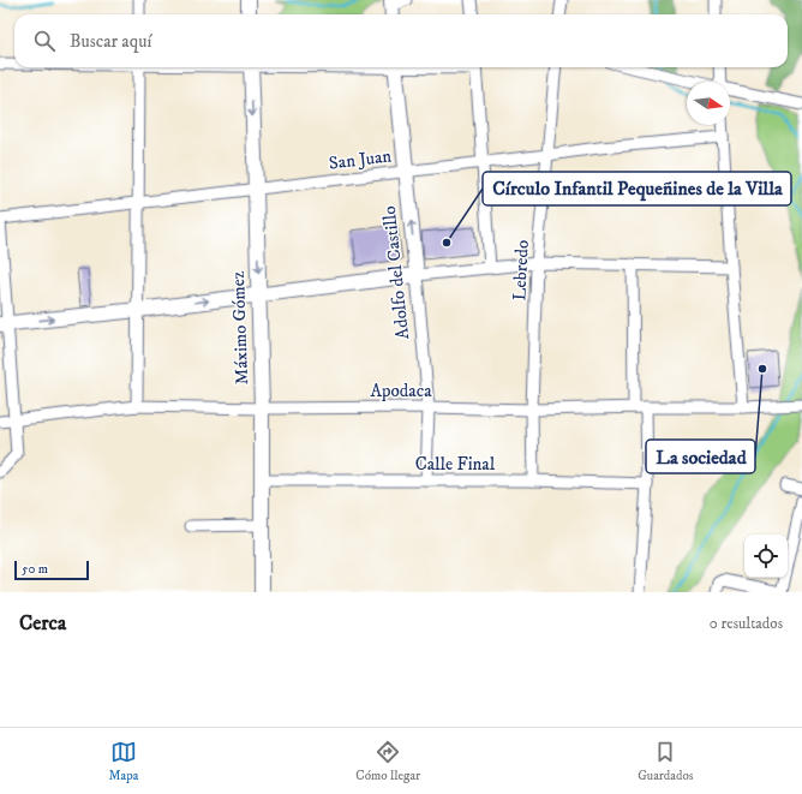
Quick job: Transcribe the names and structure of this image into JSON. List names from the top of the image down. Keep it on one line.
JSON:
{"streets":{"street":["San Juan","Lebredo","Adolfo del Castillo","Máximo Gómez","Apodaca","Calle Final"]},"crossings":[["San Juan","Lebredo"],["San Juan","Adolfo del Castillo"],["San Juan","Máximo Gómez"],["Lebredo","Apodaca"],["Lebredo","Calle Final"],["Adolfo del Castillo","Apodaca"],["Adolfo del Castillo","Calle Final"],["Máximo Gómez","Apodaca"],["Máximo Gómez","Calle Final"]],"places":["Círculo Infantil Pequeñines de la Villa","La sociedad"],"scale_bar":"50 m","north":"right","page":{"search":"Buscar aquí","scale":"50 m","heading":["Cerca","0 resultados"],"nav":["Mapa","Cómo llegar","Guardados"]}}
